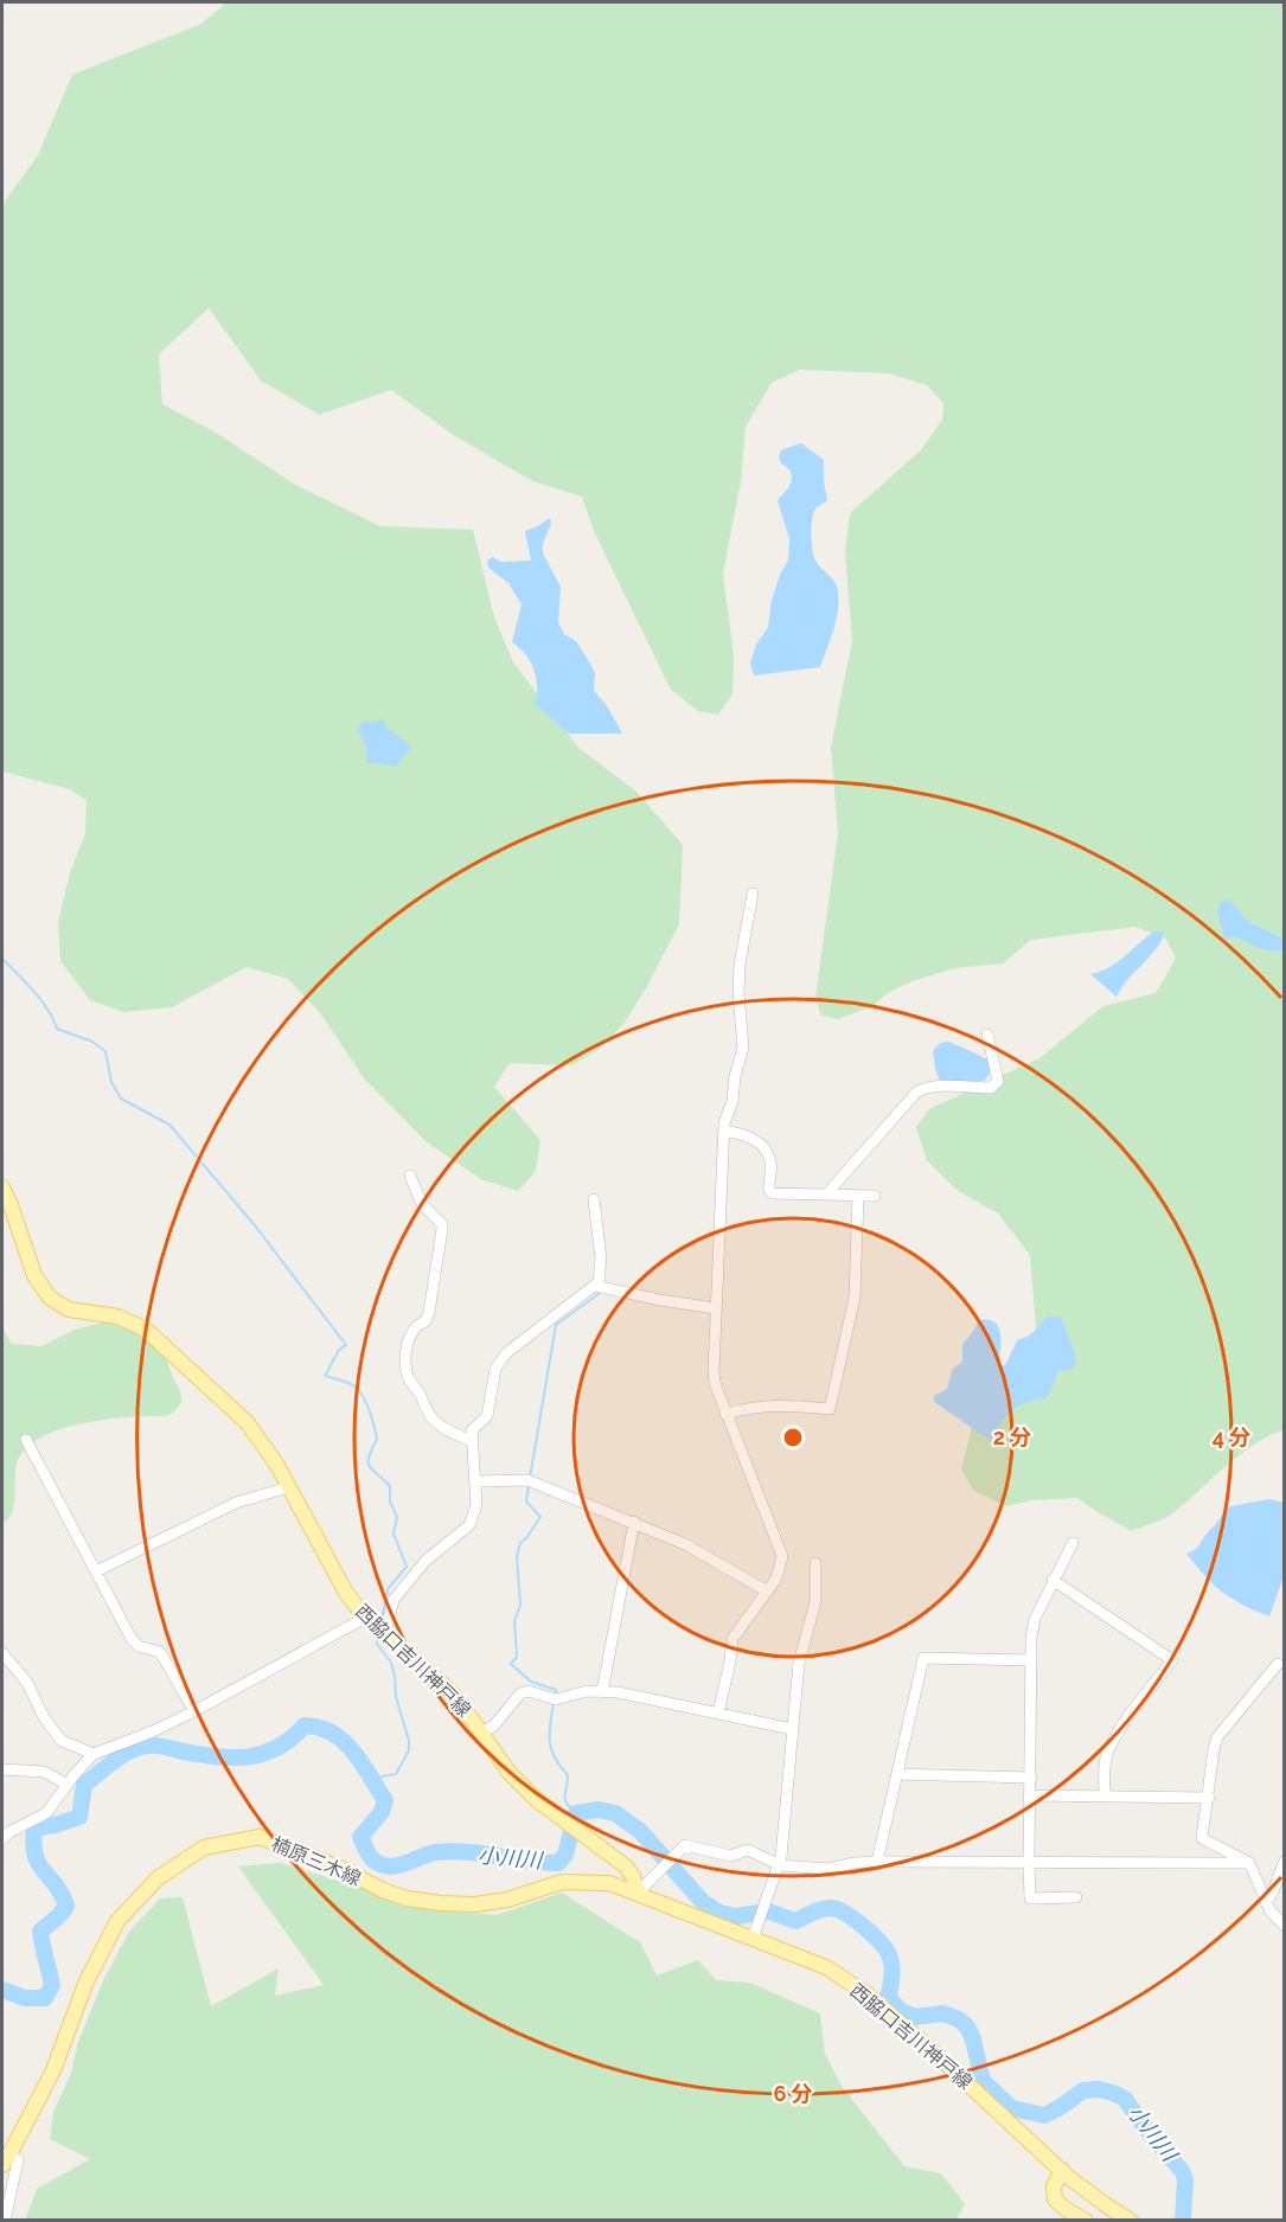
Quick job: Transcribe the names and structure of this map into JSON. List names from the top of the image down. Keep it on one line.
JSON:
{"streets":{"main road":["西脇口吉川神戸線","楠原三木線"]},"crossings":[["西脇口吉川神戸線","楠原三木線"]],"water":["小川川"],"rings":["2 分","4 分","6 分"]}
